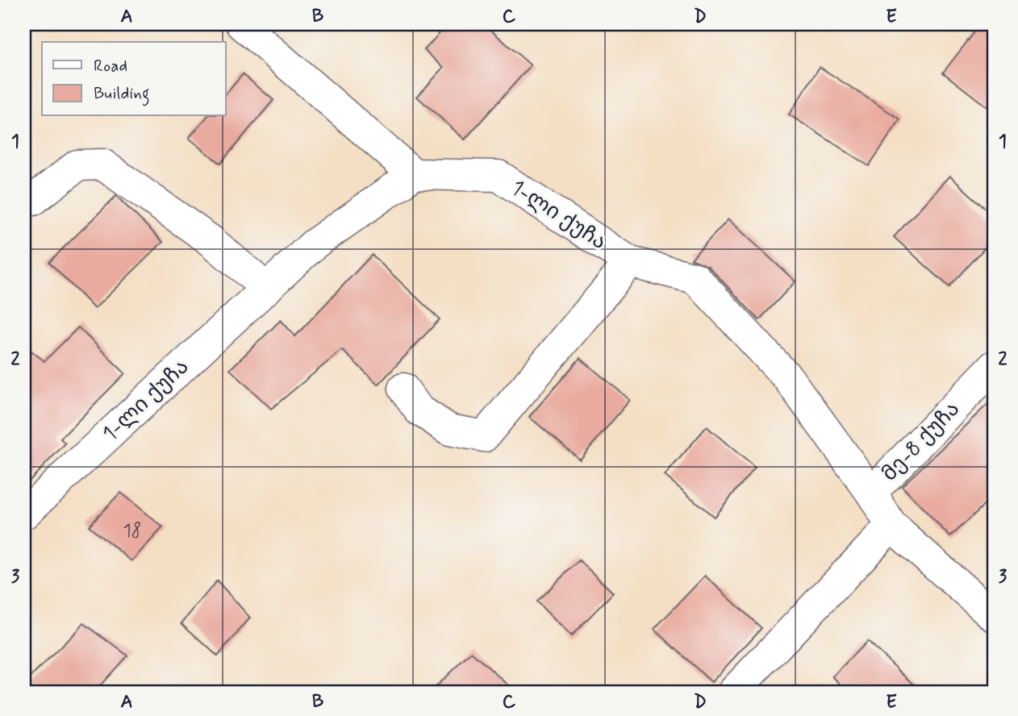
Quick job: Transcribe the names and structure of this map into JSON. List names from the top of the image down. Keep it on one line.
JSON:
{"streets":{"street":["1-ლი ქუჩა","მე-8 ქუჩა"]},"crossings":[["1-ლი ქუჩა","მე-8 ქუჩა"]],"house_numbers":["18"],"legend":["Road","Building"],"grid":{"columns":["A","B","C","D","E"],"rows":["1","2","3"]}}
